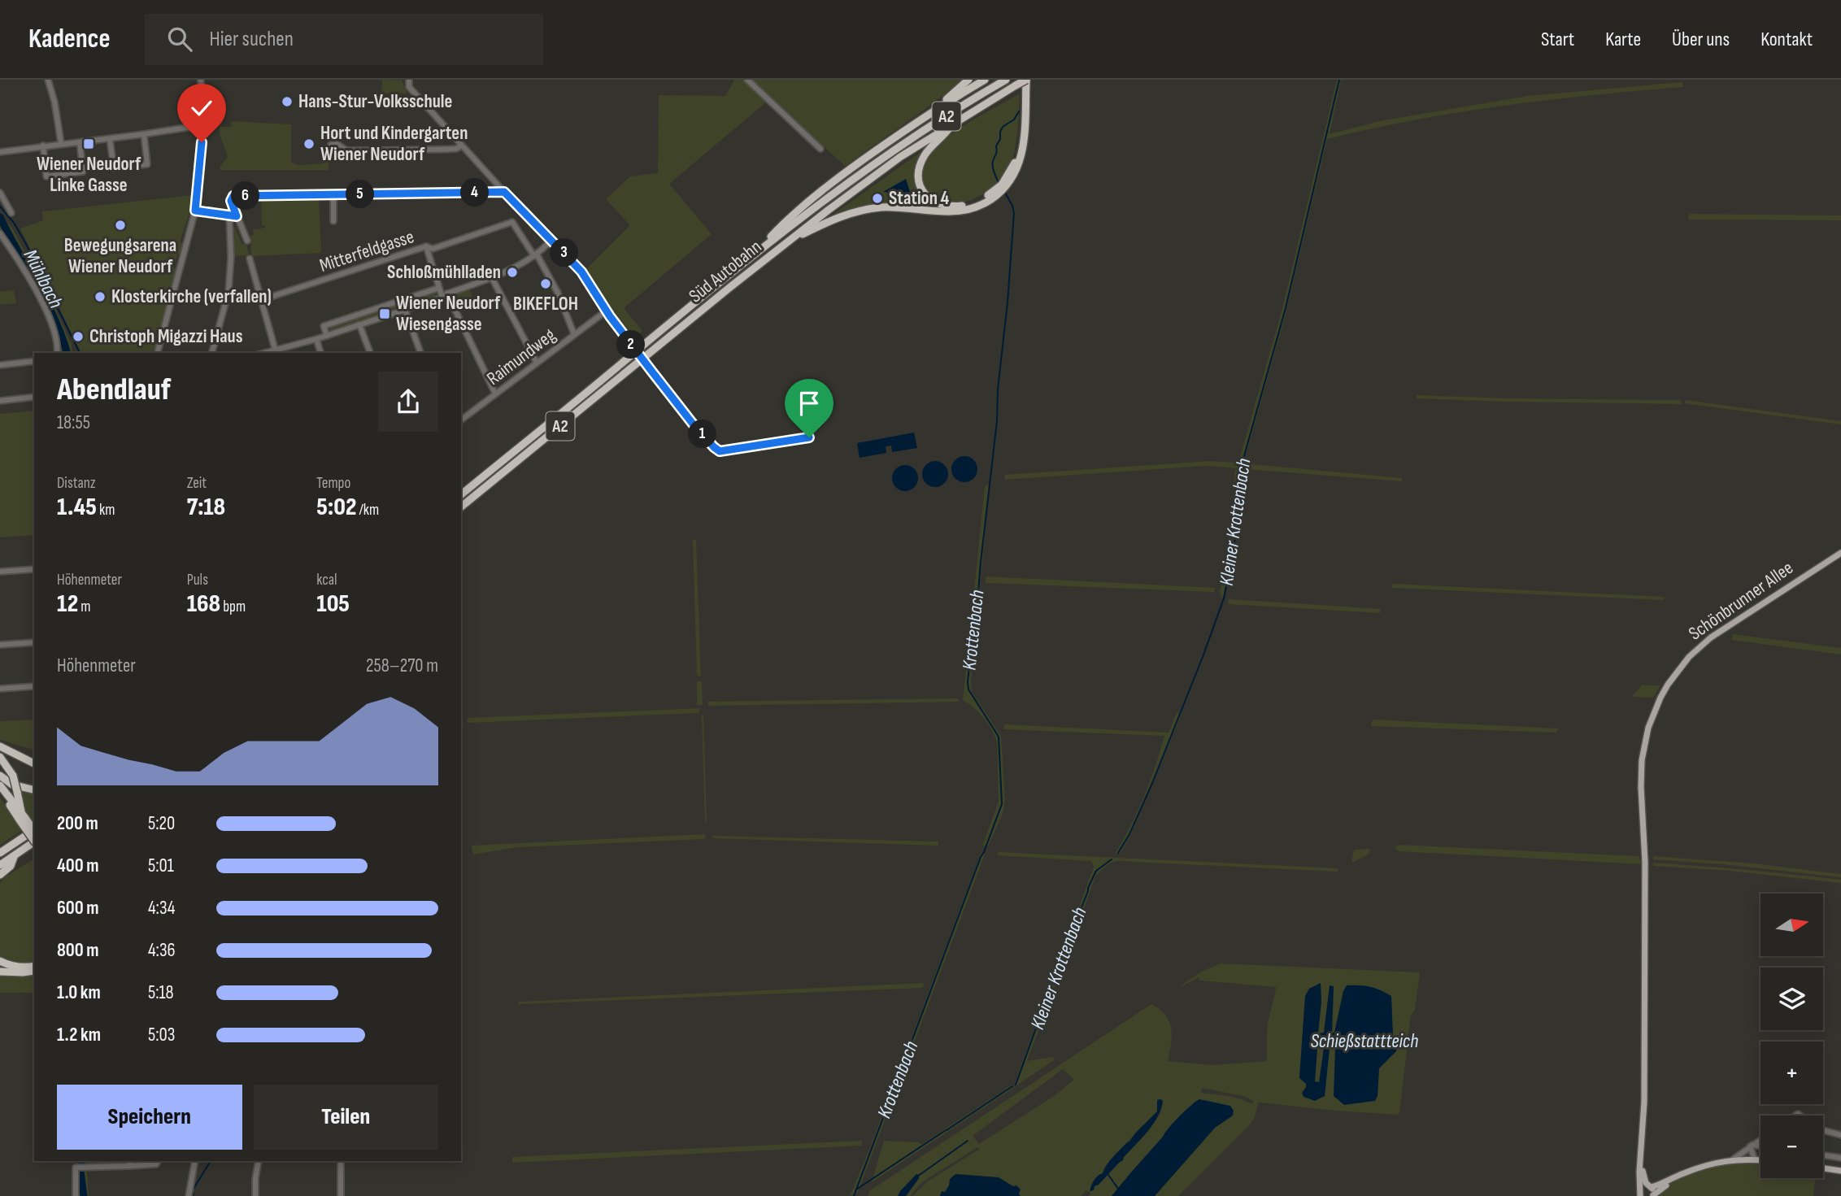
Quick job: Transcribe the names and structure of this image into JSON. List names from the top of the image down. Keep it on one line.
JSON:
{"streets":{"highway":["A2","Süd Autobahn"],"main road":["Schönbrunner Allee"],"street":["Mitterfeldgasse","Raimundweg"]},"water":["Mühlbach","Kleiner Krottenbach","Krottenbach","Schießstattteich"],"places":{"other":["Hans-Stur-Volksschule","Hort und Kindergarten Wiener Neudorf","Station 4","Bewegungsarena Wiener Neudorf","Schloßmühlladen","BIKEFLOH","Klosterkirche (verfallen)","Christoph Migazzi Haus"],"transit":["Wiener Neudorf Linke Gasse","Wiener Neudorf Wiesengasse"]},"north":"right","page":{"header":"Kadence","search":"Hier suchen","nav":["Start","Karte","Über uns","Kontakt"],"pins":["4","5","6","3","2","1"],"heading":["Abendlauf","18:55"],"stats":[["Distanz","1.45 km"],["Zeit","7:18"],["Tempo","5:02 /km"],["Höhenmeter","12 m"],["Puls","168 bpm"],["kcal","105"]],"chart":["Höhenmeter","258–270 m"],"list":[{"name":"200 m","note":"5:20"},{"name":"400 m","note":"5:01"},{"name":"600 m","note":"4:34"},{"name":"800 m","note":"4:36"},{"name":"1.0 km","note":"5:18"},{"name":"1.2 km","note":"5:03"}],"map_buttons":["+","−"],"buttons":["Speichern","Teilen"]}}
